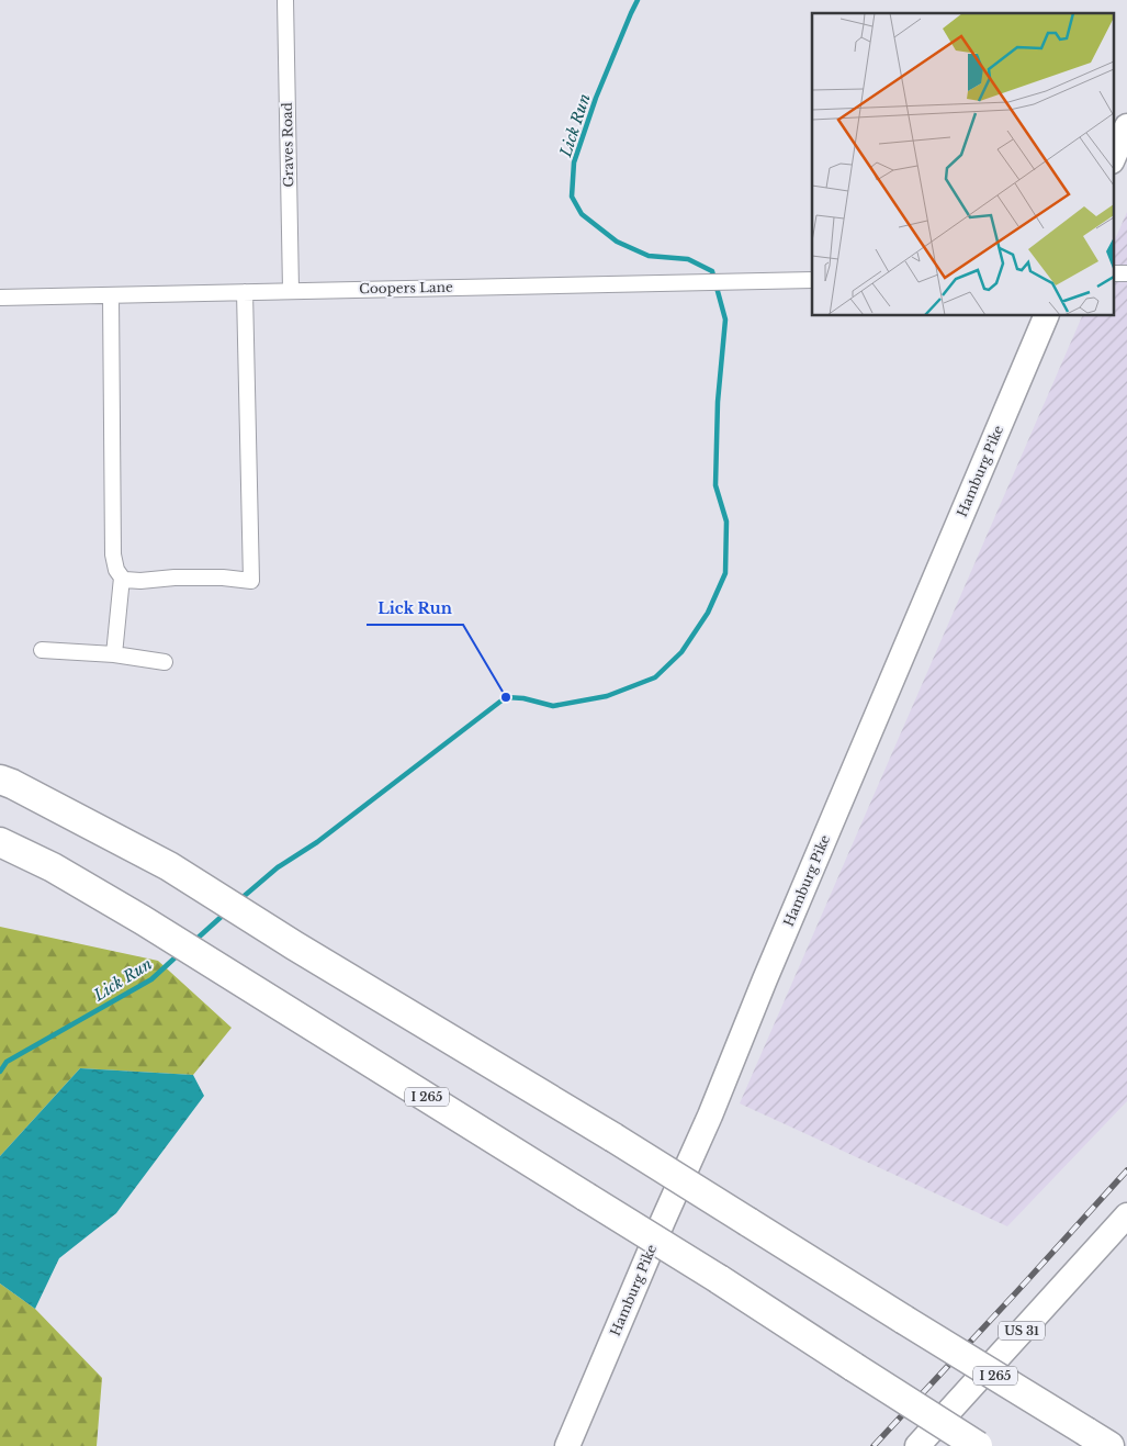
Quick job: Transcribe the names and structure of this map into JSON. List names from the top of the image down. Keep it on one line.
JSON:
{"streets":{"highway":["I 265"],"main road":["Hamburg Pike","US 31"],"street":["Graves Road","Coopers Lane"]},"crossings":[["Graves Road","Coopers Lane"]],"water":["Lick Run"],"places":["Lick Run"]}
